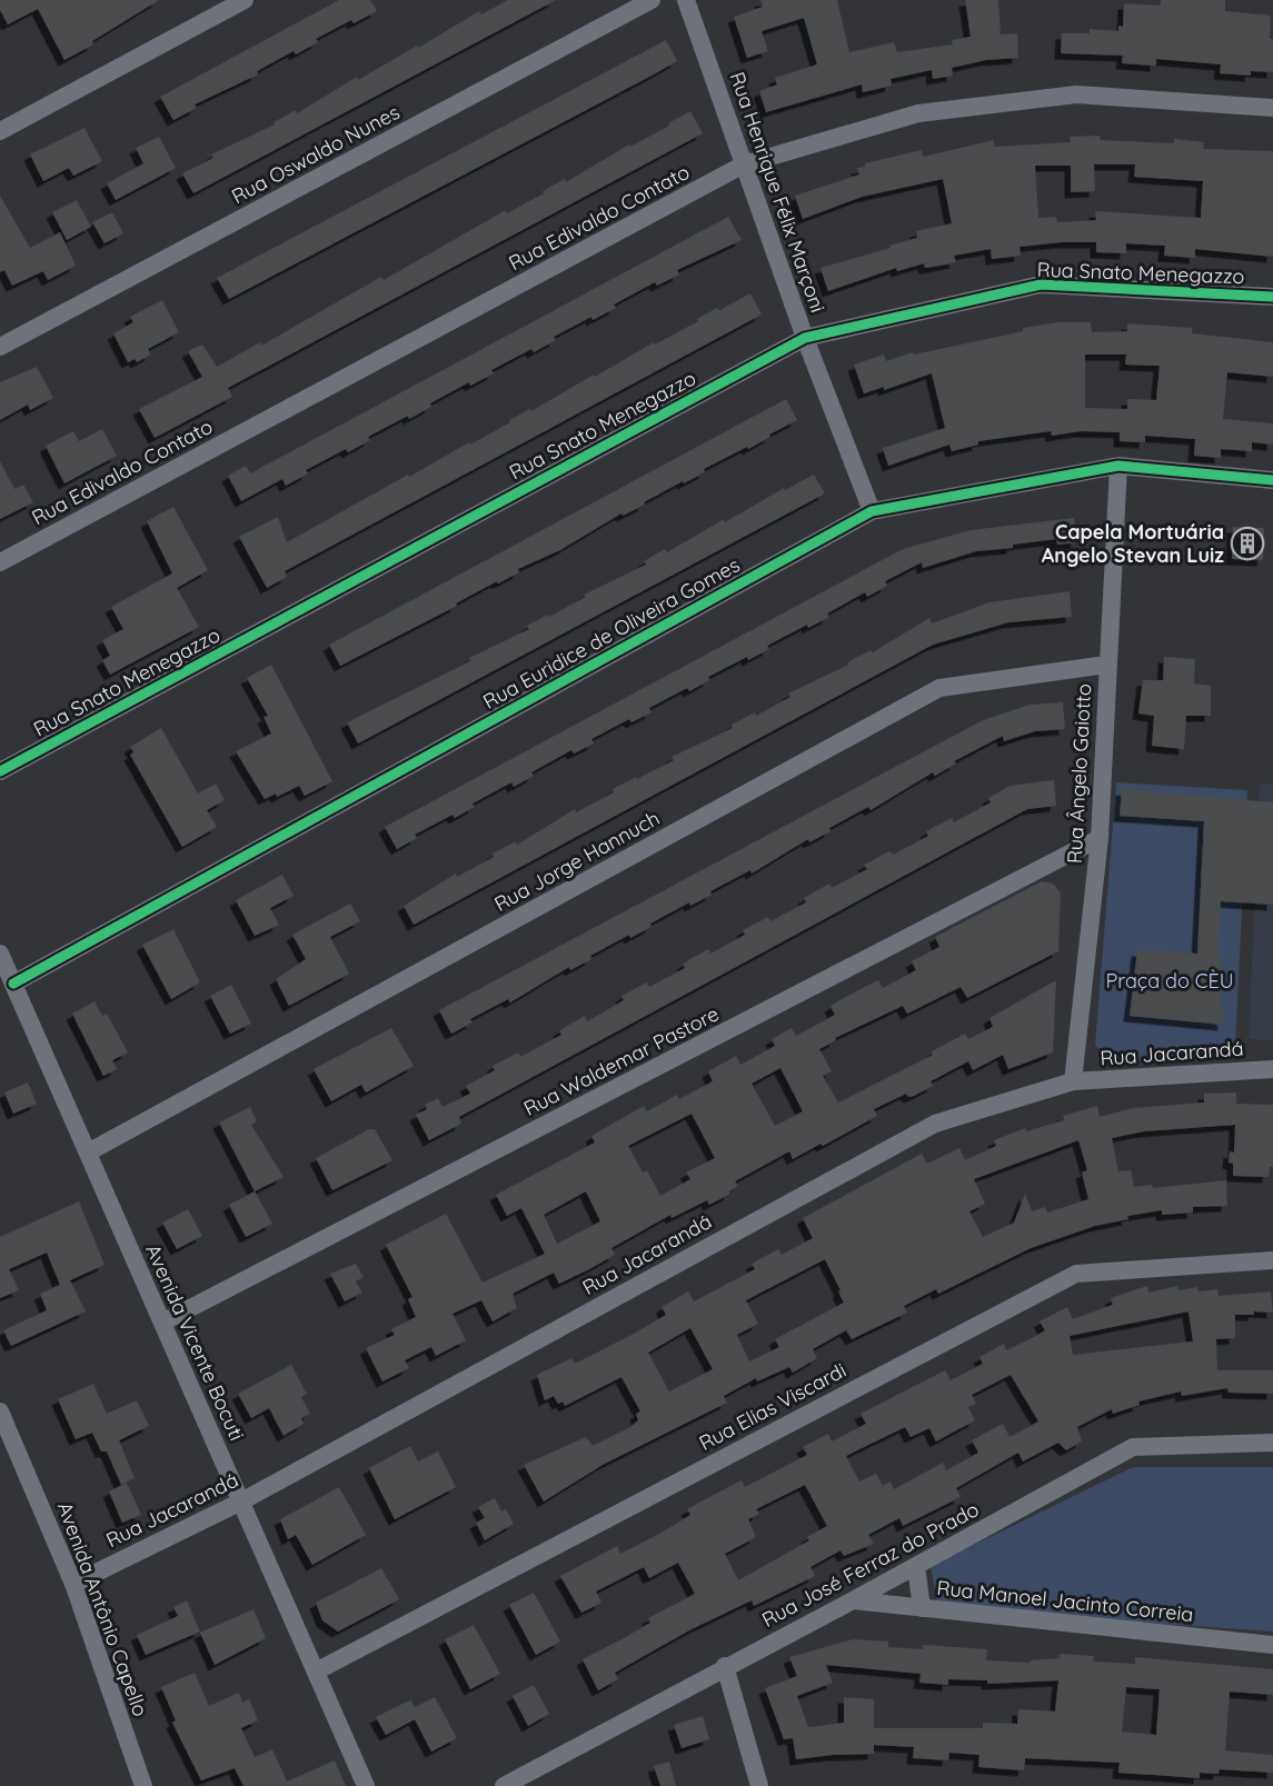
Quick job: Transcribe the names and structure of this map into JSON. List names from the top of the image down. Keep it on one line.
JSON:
{"streets":{"street":["Rua Oswaldo Nunes","Rua Henrique Félix Marçoni","Rua Edivaldo Contato","Rua Snato Menegazzo","Rua Euridice de Oliveira Gomes","Rua Ângelo Gaiotto","Rua Jorge Hannuch","Rua Jacarandá","Rua Waldemar Pastore","Avenida Vicente Bocuti","Rua Elias Viscardi","Rua José Ferraz do Prado","Rua Manoel Jacinto Correia","Avenida Antônio Capello"]},"crossings":[["Rua Henrique Félix Marçoni","Rua Edivaldo Contato"],["Rua Henrique Félix Marçoni","Rua Snato Menegazzo"],["Rua Henrique Félix Marçoni","Rua Euridice de Oliveira Gomes"],["Rua Euridice de Oliveira Gomes","Rua Ângelo Gaiotto"],["Rua Euridice de Oliveira Gomes","Avenida Vicente Bocuti"],["Rua Ângelo Gaiotto","Rua Jorge Hannuch"],["Rua Ângelo Gaiotto","Rua Jacarandá"],["Rua Ângelo Gaiotto","Rua Waldemar Pastore"],["Rua Jorge Hannuch","Avenida Vicente Bocuti"],["Rua Jacarandá","Avenida Vicente Bocuti"],["Rua Jacarandá","Avenida Antônio Capello"],["Rua Waldemar Pastore","Avenida Vicente Bocuti"],["Avenida Vicente Bocuti","Rua Elias Viscardi"],["Rua José Ferraz do Prado","Rua Manoel Jacinto Correia"]],"parks":["Praça do CÈU"],"places":{"building":["Capela Mortuária Angelo Stevan Luiz"]}}
